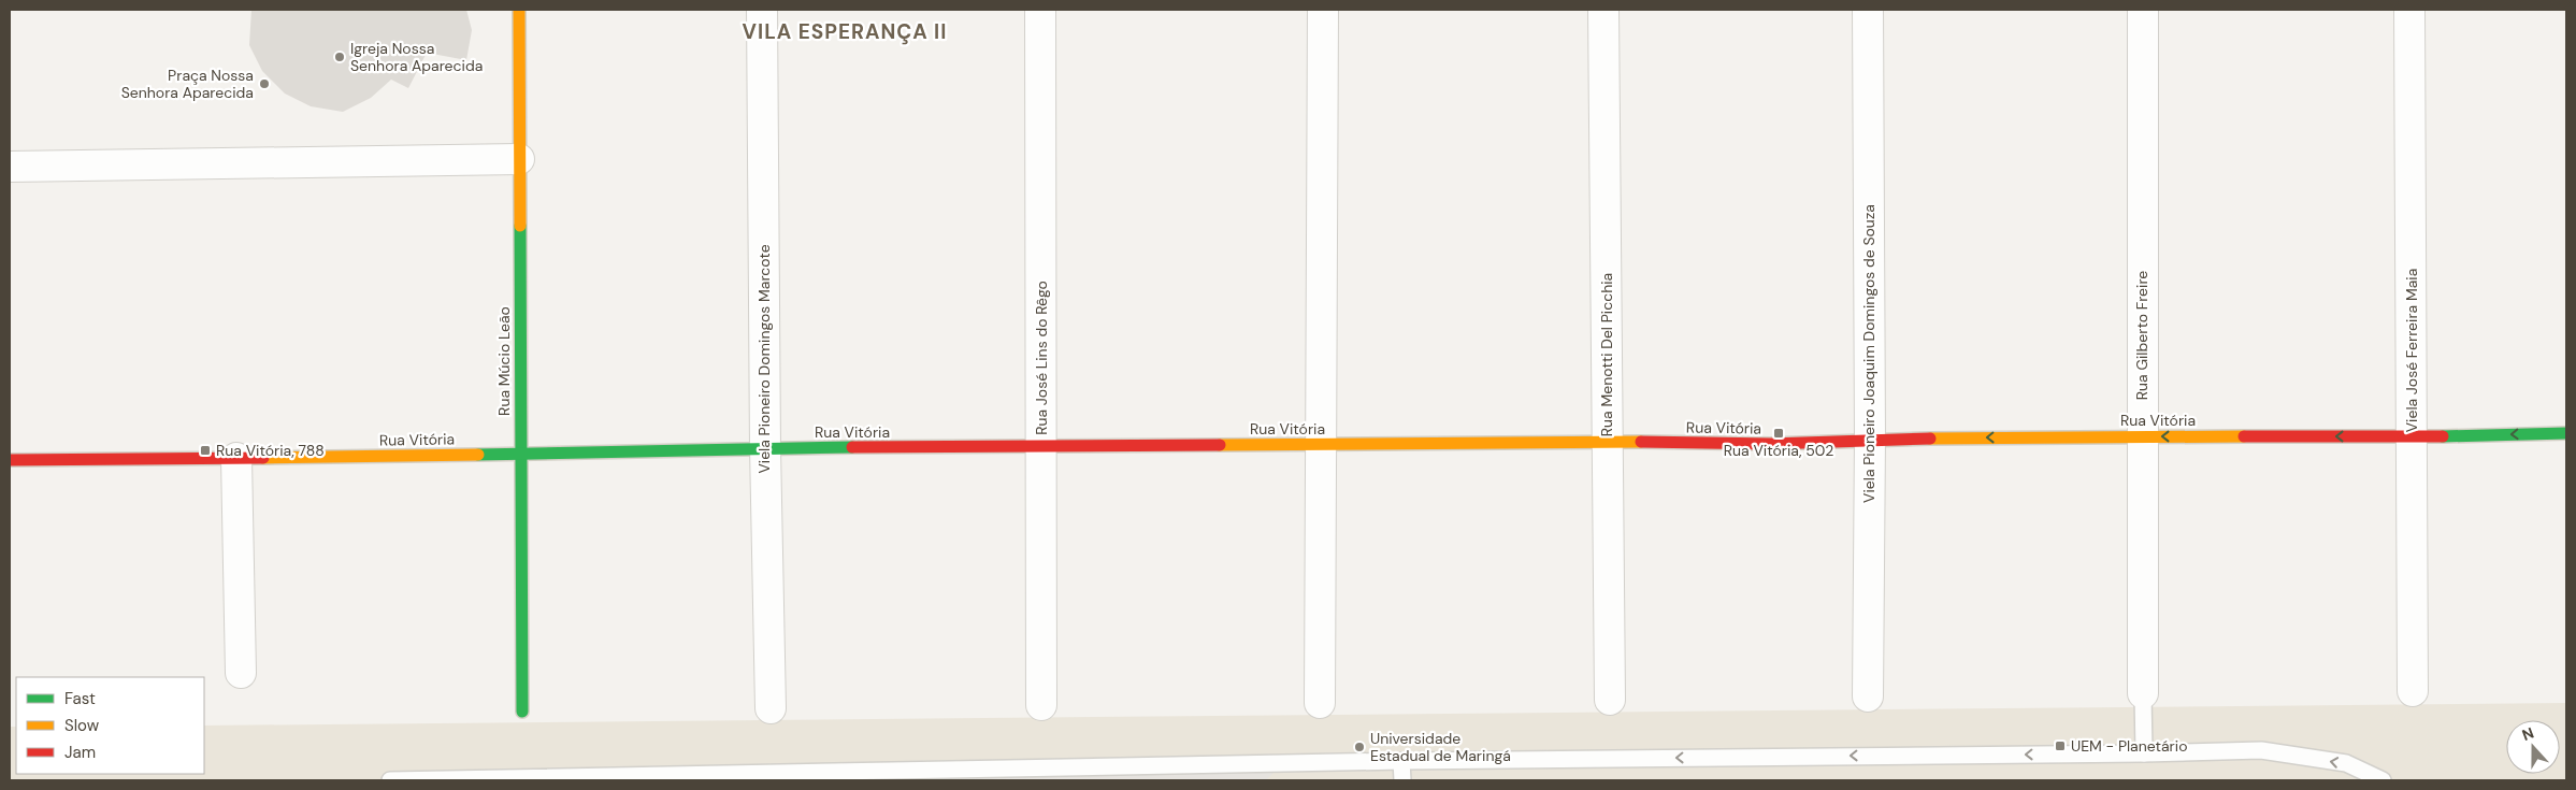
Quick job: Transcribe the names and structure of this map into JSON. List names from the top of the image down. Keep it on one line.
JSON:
{"streets":{"street":["Rua Gilberto Freire","Viela José Ferreira Maia","Viela Pioneiro Joaquim Domingos de Souza","Rua Menotti Del Picchia","Rua José Lins do Rêgo","Viela Pioneiro Domingos Marcote","Rua Múcio Leão","Rua Vitória"]},"crossings":[["Rua Gilberto Freire","Rua Vitória"],["Viela José Ferreira Maia","Rua Vitória"],["Viela Pioneiro Joaquim Domingos de Souza","Rua Vitória"],["Rua Menotti Del Picchia","Rua Vitória"],["Rua José Lins do Rêgo","Rua Vitória"],["Viela Pioneiro Domingos Marcote","Rua Vitória"],["Rua Múcio Leão","Rua Vitória"]],"districts":["VILA ESPERANÇA II"],"places":{"other":["Igreja Nossa Senhora Aparecida","Praça Nossa Senhora Aparecida","Universidade Estadual de Maringá"],"transit":["Rua Vitória, 502","Rua Vitória, 788","UEM - Planetário"]},"legend":["Fast","Slow","Jam"],"north":"top"}
